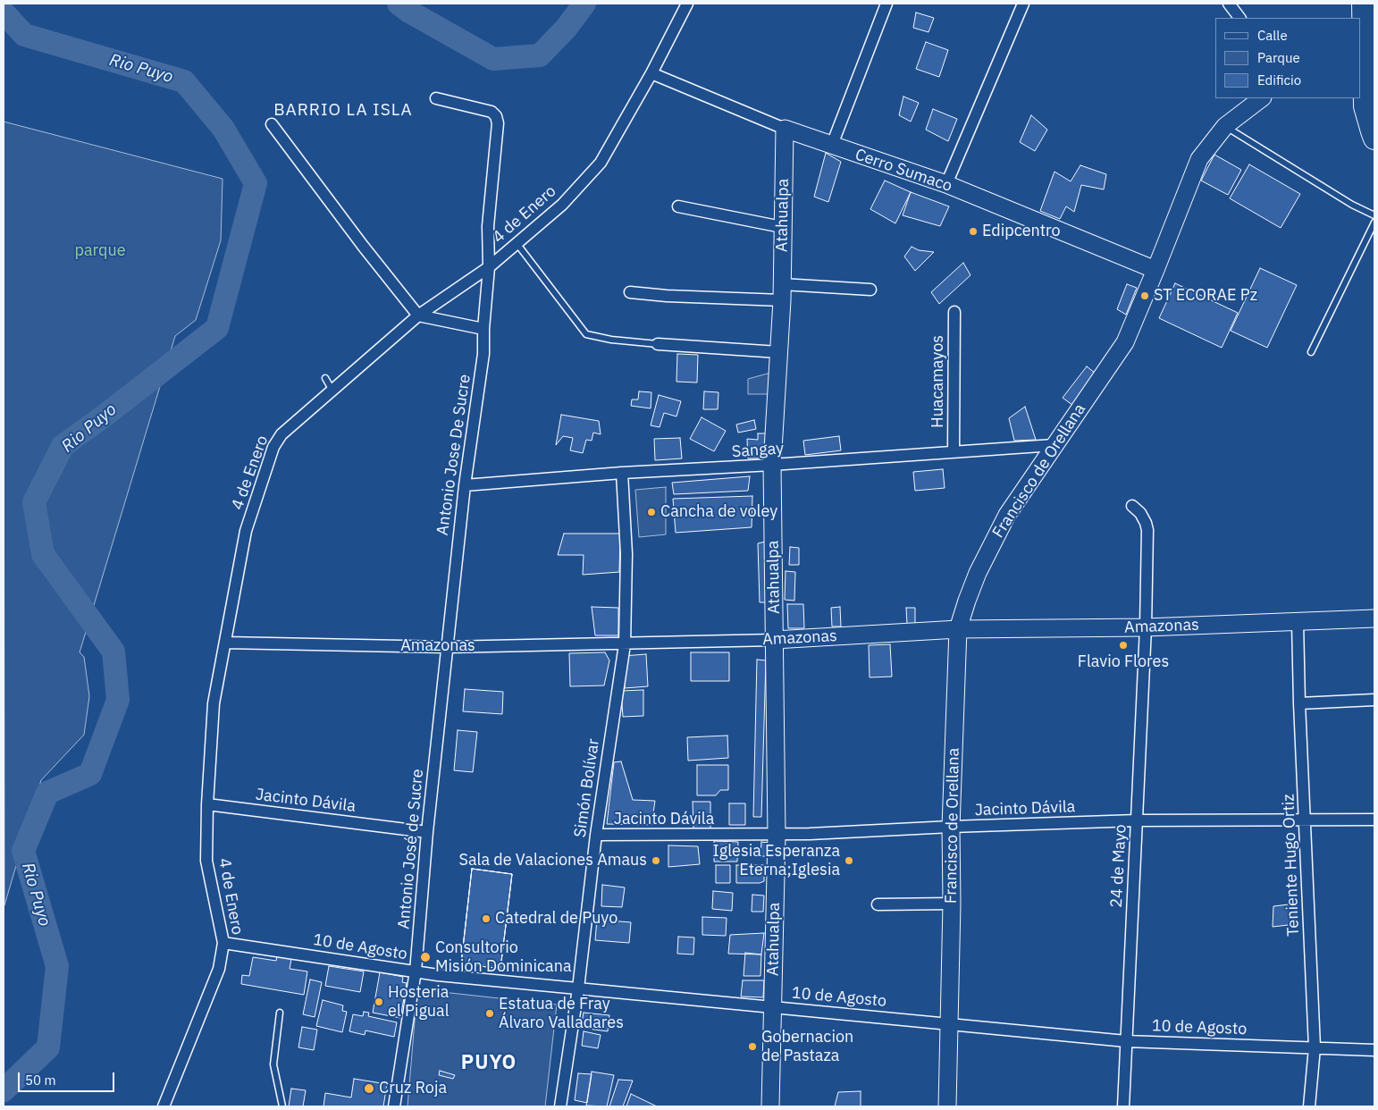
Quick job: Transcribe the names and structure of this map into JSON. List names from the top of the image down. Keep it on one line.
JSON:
{"streets":{"street":["Cerro Sumaco","4 de Enero","Atahualpa","Huacamayos","Sangay","Antonio Jose De Sucre","Francisco de Orellana","Amazonas","Simón Bolívar","Jacinto Dávila","Antonio José de Sucre","Teniente Hugo Ortiz","24 de Mayo","10 de Agosto"]},"crossings":[["Cerro Sumaco","4 de Enero"],["Cerro Sumaco","Atahualpa"],["Cerro Sumaco","Francisco de Orellana"],["4 de Enero","Antonio Jose De Sucre"],["4 de Enero","Amazonas"],["4 de Enero","Jacinto Dávila"],["4 de Enero","10 de Agosto"],["Atahualpa","Sangay"],["Atahualpa","Amazonas"],["Atahualpa","Jacinto Dávila"],["Atahualpa","10 de Agosto"],["Huacamayos","Sangay"],["Sangay","Antonio Jose De Sucre"],["Sangay","Francisco de Orellana"],["Sangay","Simón Bolívar"],["Antonio Jose De Sucre","Amazonas"],["Antonio Jose De Sucre","Antonio José de Sucre"],["Francisco de Orellana","Amazonas"],["Francisco de Orellana","Jacinto Dávila"],["Francisco de Orellana","10 de Agosto"],["Amazonas","Simón Bolívar"],["Amazonas","Antonio José de Sucre"],["Amazonas","Teniente Hugo Ortiz"],["Amazonas","24 de Mayo"],["Simón Bolívar","Jacinto Dávila"],["Simón Bolívar","10 de Agosto"],["Jacinto Dávila","Antonio José de Sucre"],["Jacinto Dávila","Teniente Hugo Ortiz"],["Jacinto Dávila","24 de Mayo"],["Antonio José de Sucre","10 de Agosto"],["Teniente Hugo Ortiz","10 de Agosto"],["24 de Mayo","10 de Agosto"]],"districts":["BARRIO LA ISLA","PUYO"],"water":["Rio Puyo"],"parks":["parque"],"places":["Edipcentro","ST ECORAE Pz","Cancha de voley","Flavio Flores","Sala de Valaciones Amaus","Iglesia Esperanza Eterna;Iglesia","Catedral de Puyo","Consultorio Misión Dominicana","Hosteria el Pigual","Estatua de Fray Álvaro Valladares","Gobernacion de Pastaza","Cruz Roja"],"legend":["Calle","Parque","Edificio"],"scale_bar":"50 m"}
